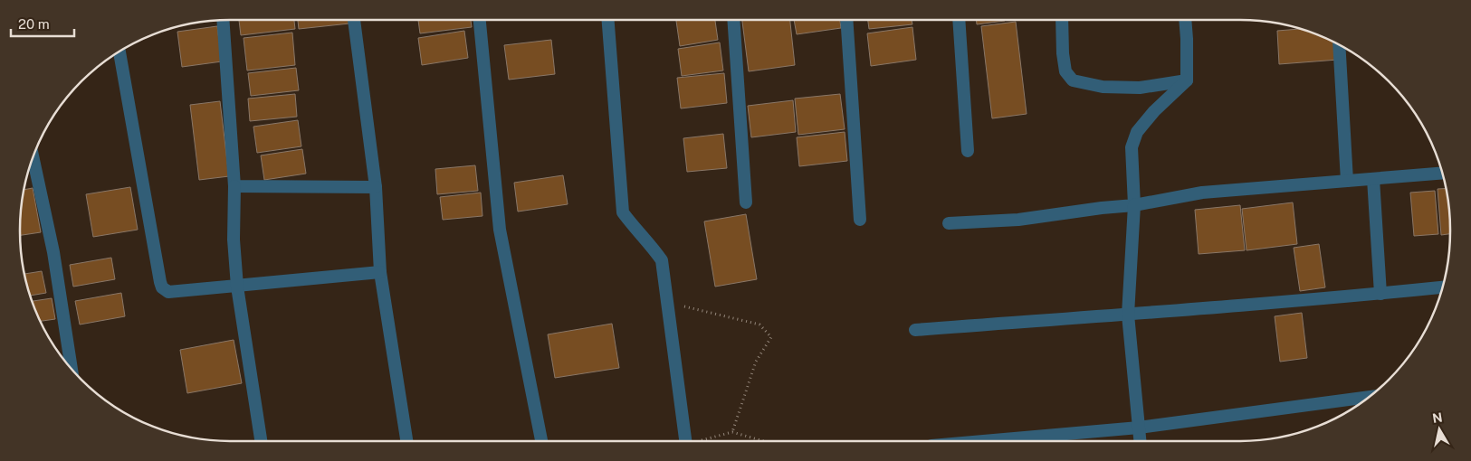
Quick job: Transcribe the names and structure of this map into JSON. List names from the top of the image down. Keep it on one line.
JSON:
{"scale_bar":"20 m","north":"top"}
